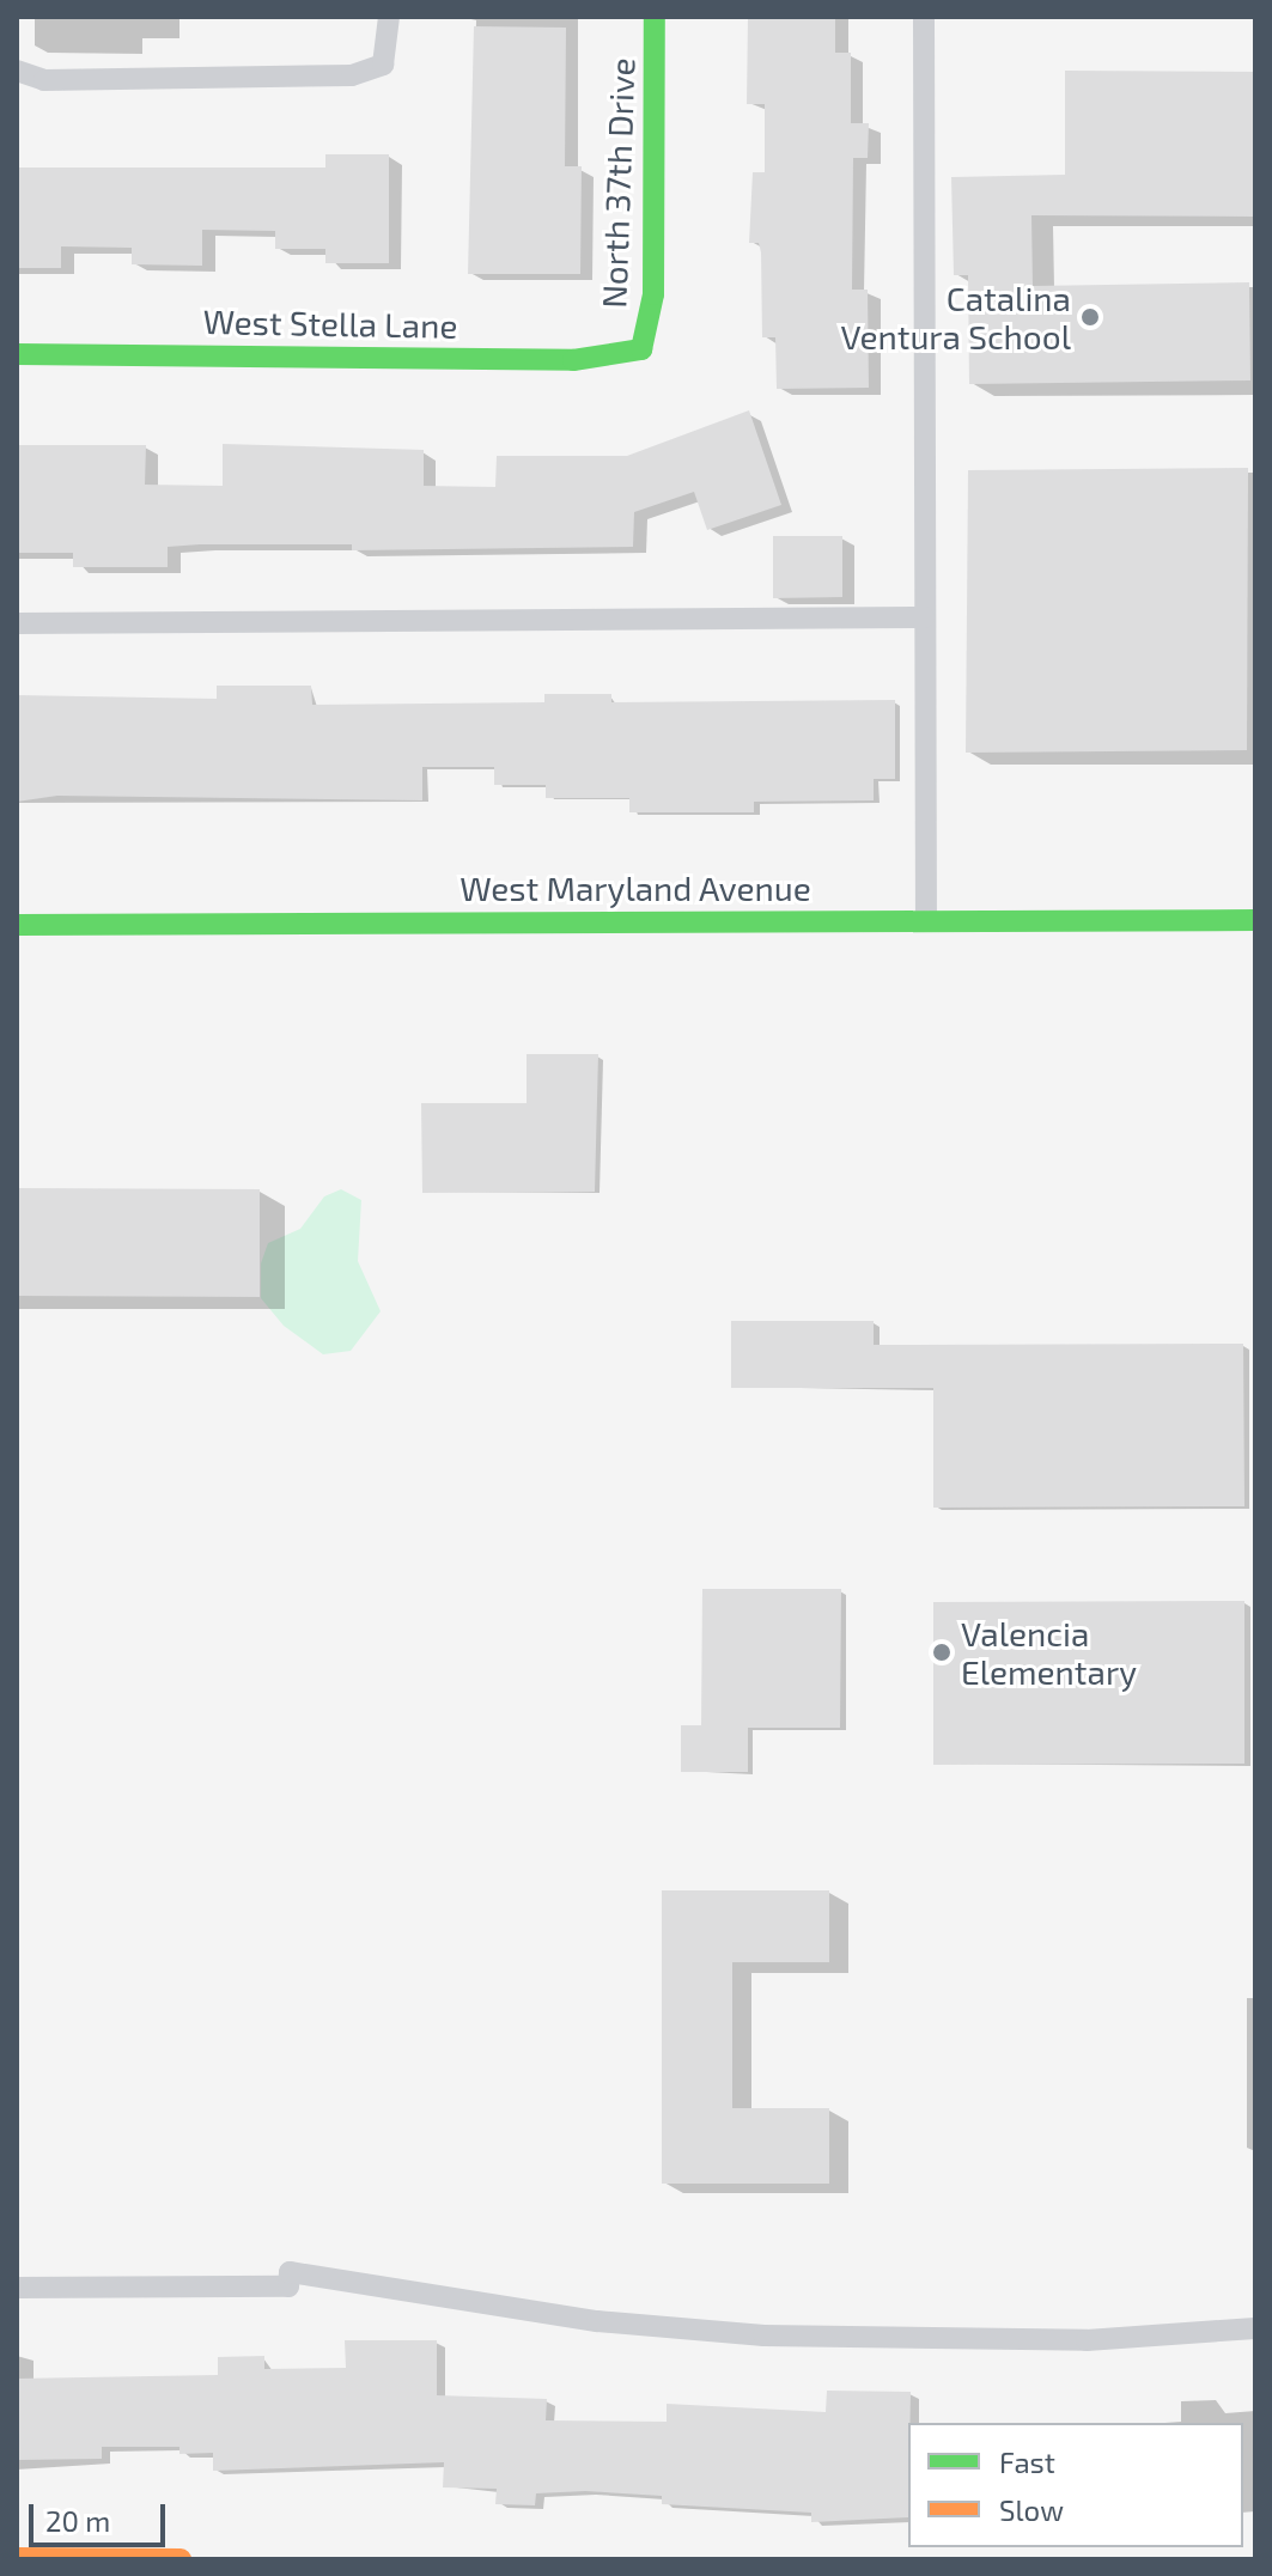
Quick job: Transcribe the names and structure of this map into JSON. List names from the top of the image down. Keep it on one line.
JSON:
{"streets":{"street":["North 37th Drive","West Stella Lane","West Maryland Avenue"]},"crossings":[["North 37th Drive","West Stella Lane"]],"places":["Catalina Ventura School","Valencia Elementary"],"legend":["Fast","Slow"],"scale_bar":"20 m"}
